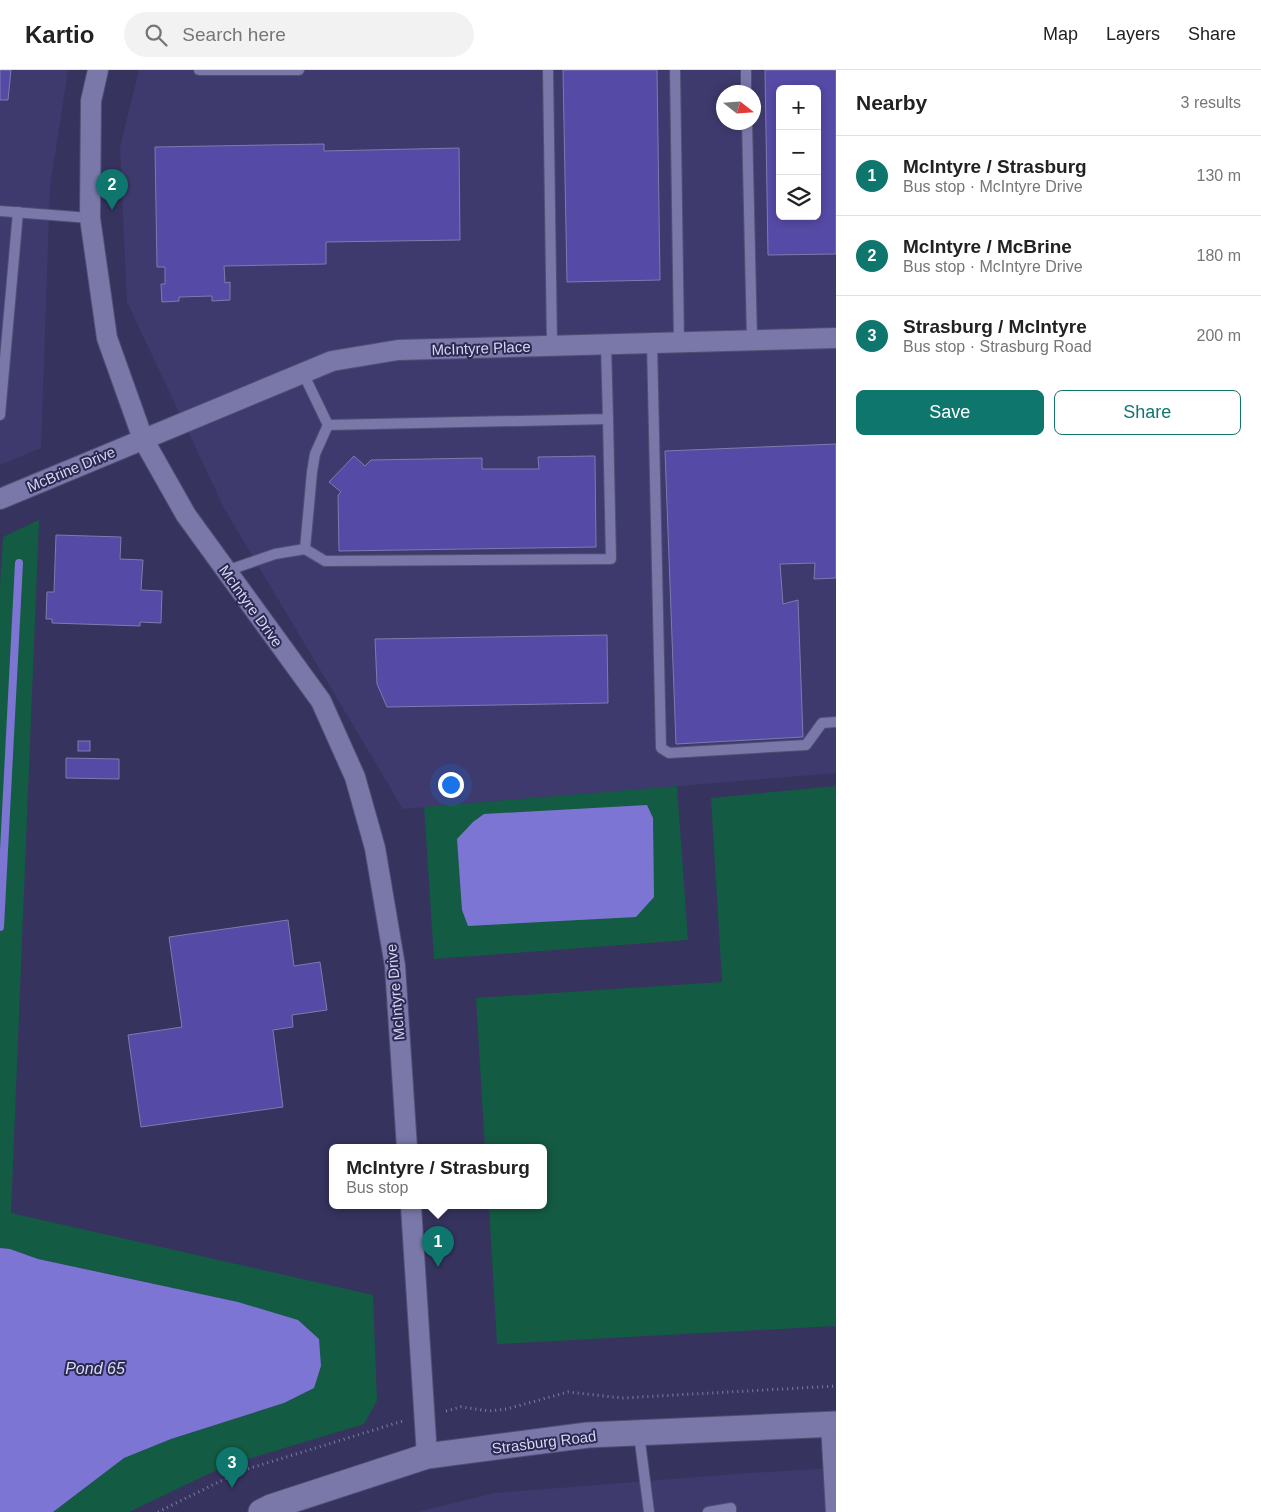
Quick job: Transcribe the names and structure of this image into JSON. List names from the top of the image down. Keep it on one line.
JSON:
{"streets":{"street":["McIntyre Place","McBrine Drive","McIntyre Drive","Strasburg Road"]},"crossings":[["McIntyre Place","McBrine Drive"],["McIntyre Place","McIntyre Drive"],["McBrine Drive","McIntyre Drive"]],"water":["Pond 65"],"north":"right","page":{"header":"Kartio","search":"Search here","nav":["Map","Layers","Share"],"heading":["Nearby","3 results"],"map_buttons":["+","−"],"list":[{"mark":"1","name":"McIntyre / Strasburg","note":"Bus stop · McIntyre Drive","value":"130 m"},{"mark":"2","name":"McIntyre / McBrine","note":"Bus stop · McIntyre Drive","value":"180 m"},{"mark":"3","name":"Strasburg / McIntyre","note":"Bus stop · Strasburg Road","value":"200 m"}],"pins":["2","1","3"],"buttons":["Save","Share"],"popup":["McIntyre / Strasburg","Bus stop"]}}
